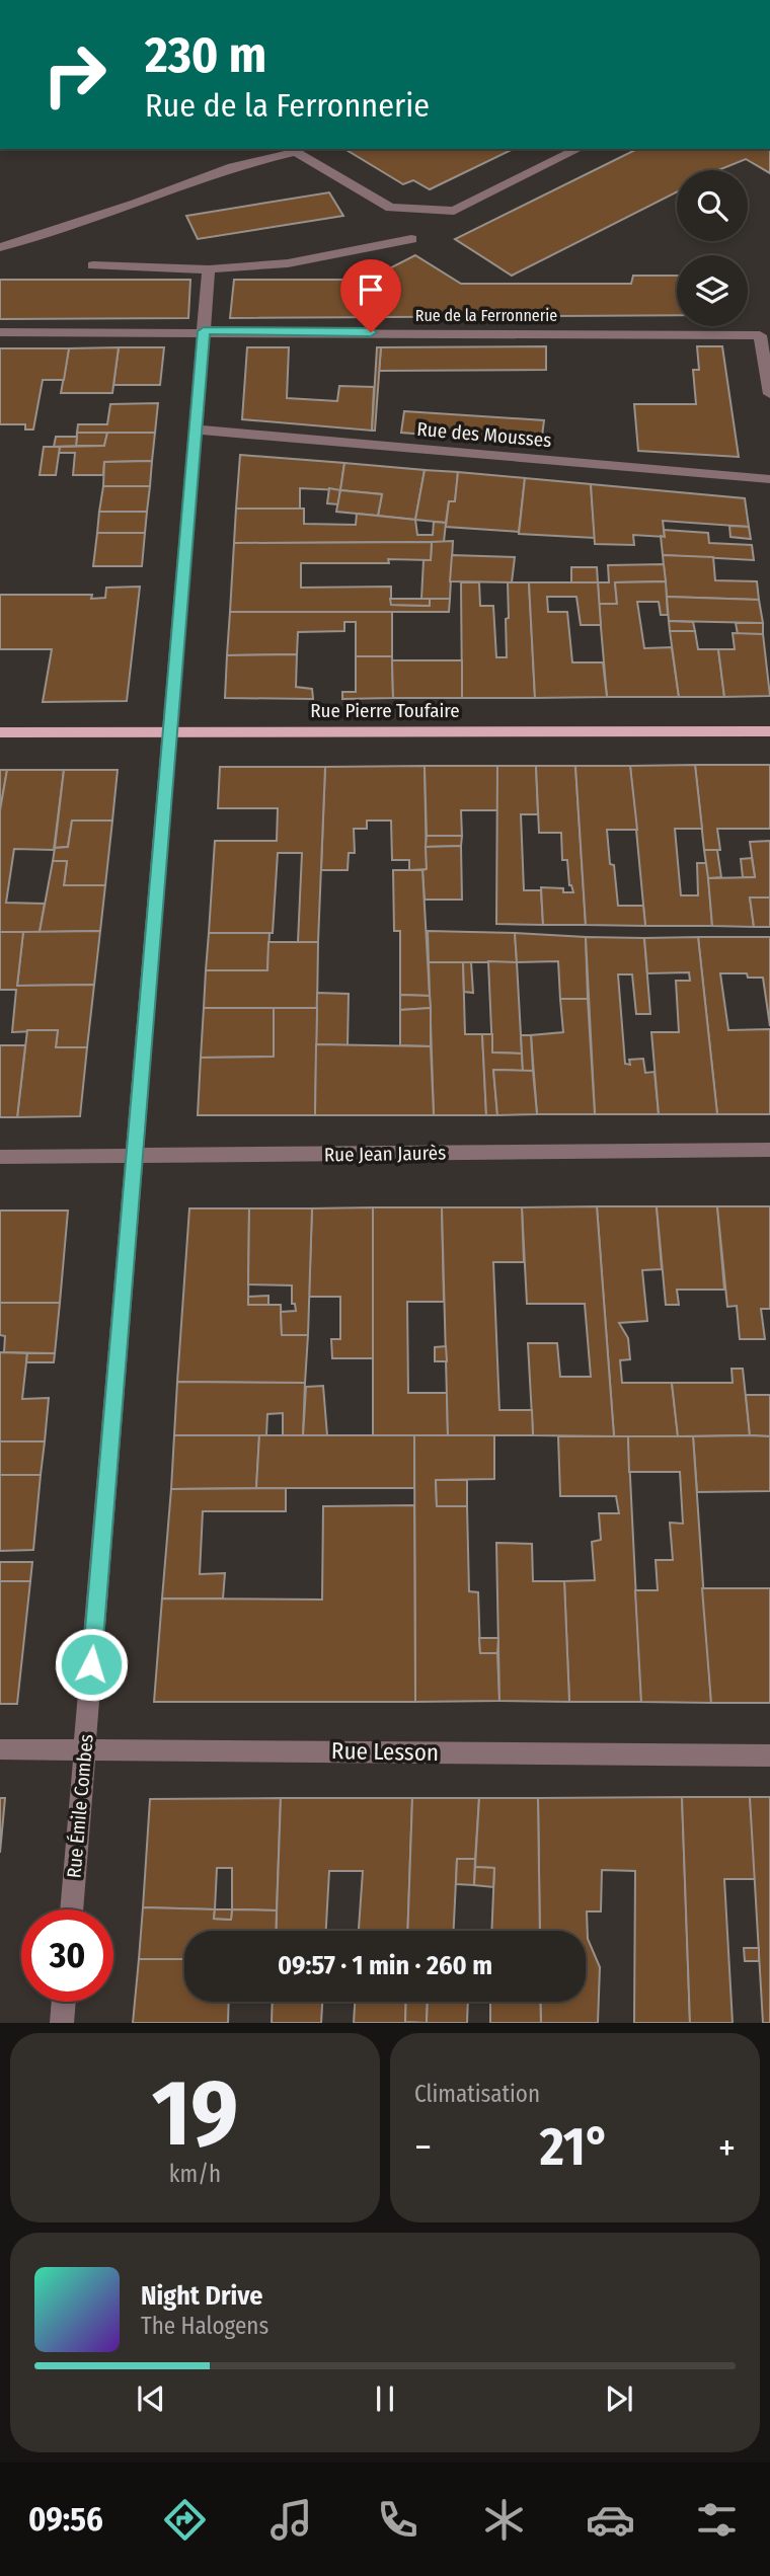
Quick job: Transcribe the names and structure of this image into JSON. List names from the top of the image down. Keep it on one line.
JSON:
{"streets":{"main road":["Rue Pierre Toufaire"],"street":["Rue de la Ferronnerie","Rue des Mousses","Rue Jean Jaurès","Rue Lesson","Rue Émile Combes"]},"crossings":[["Rue de la Ferronnerie","Rue Émile Combes"],["Rue des Mousses","Rue Émile Combes"],["Rue Pierre Toufaire","Rue Émile Combes"],["Rue Jean Jaurès","Rue Émile Combes"],["Rue Lesson","Rue Émile Combes"]],"page":{"turn":["230 m","Rue de la Ferronnerie"],"limit":"30","trip":"09:57 · 1 min · 260 m","tile":[["19","km/h"],"Climatisation"],"heat":["−","21°","+"],"song":["Night Drive","The Halogens"],"tabs":"09:56"}}
